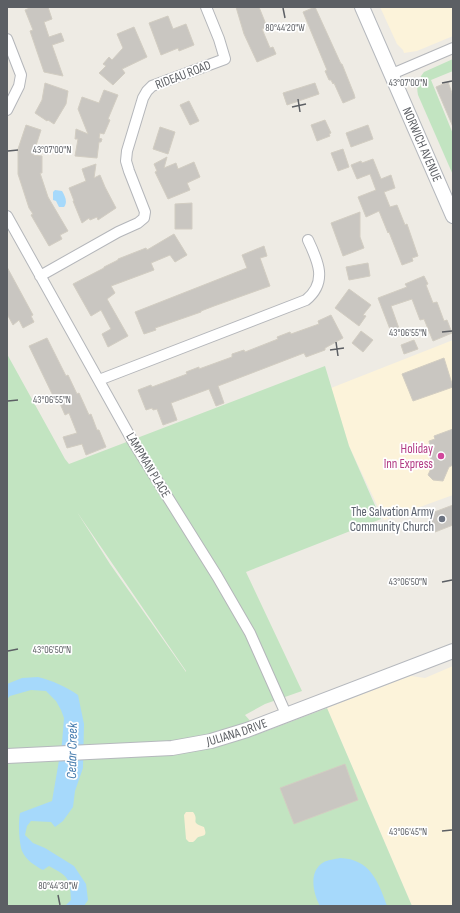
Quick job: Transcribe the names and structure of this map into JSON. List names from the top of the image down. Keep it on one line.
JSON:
{"streets":{"street":["RIDEAU ROAD","NORWICH AVENUE","LAMPMAN PLACE","JULIANA DRIVE"]},"crossings":[["RIDEAU ROAD","LAMPMAN PLACE"],["LAMPMAN PLACE","JULIANA DRIVE"]],"water":["Cedar Creek"],"places":["Holiday Inn Express","The Salvation Army Community Church"],"coordinates":["80°44'20\"W","43°07'00\"N","43°06'55\"N","43°06'50\"N","43°06'45\"N","80°44'30\"W"]}
